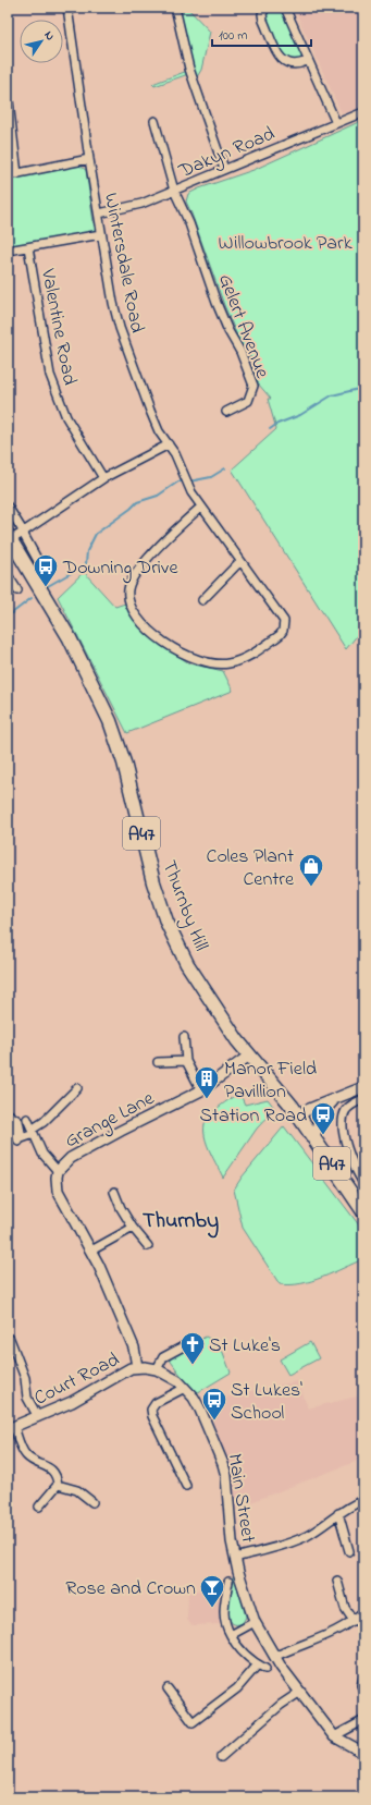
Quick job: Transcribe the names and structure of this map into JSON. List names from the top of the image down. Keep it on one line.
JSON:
{"streets":{"highway":["A47","Thurnby Hill"],"street":["Dakyn Road","Wintersdale Road","Gelert Avenue","Valentine Road","Grange Lane","Court Road","Main Street"]},"crossings":[["Dakyn Road","Wintersdale Road"],["Dakyn Road","Gelert Avenue"],["Thurnby Hill","Grange Lane"],["Grange Lane","Court Road"],["Grange Lane","Main Street"],["Court Road","Main Street"]],"districts":["Thurnby"],"parks":["Willowbrook Park"],"places":{"bus stop":["Downing Drive","Station Road","St Lukes' School"],"shop":["Coles Plant Centre"],"building":["Manor Field Pavillion"],"church":["St Luke's"],"bar":["Rose and Crown"]},"scale_bar":"100 m","north":"top right"}
